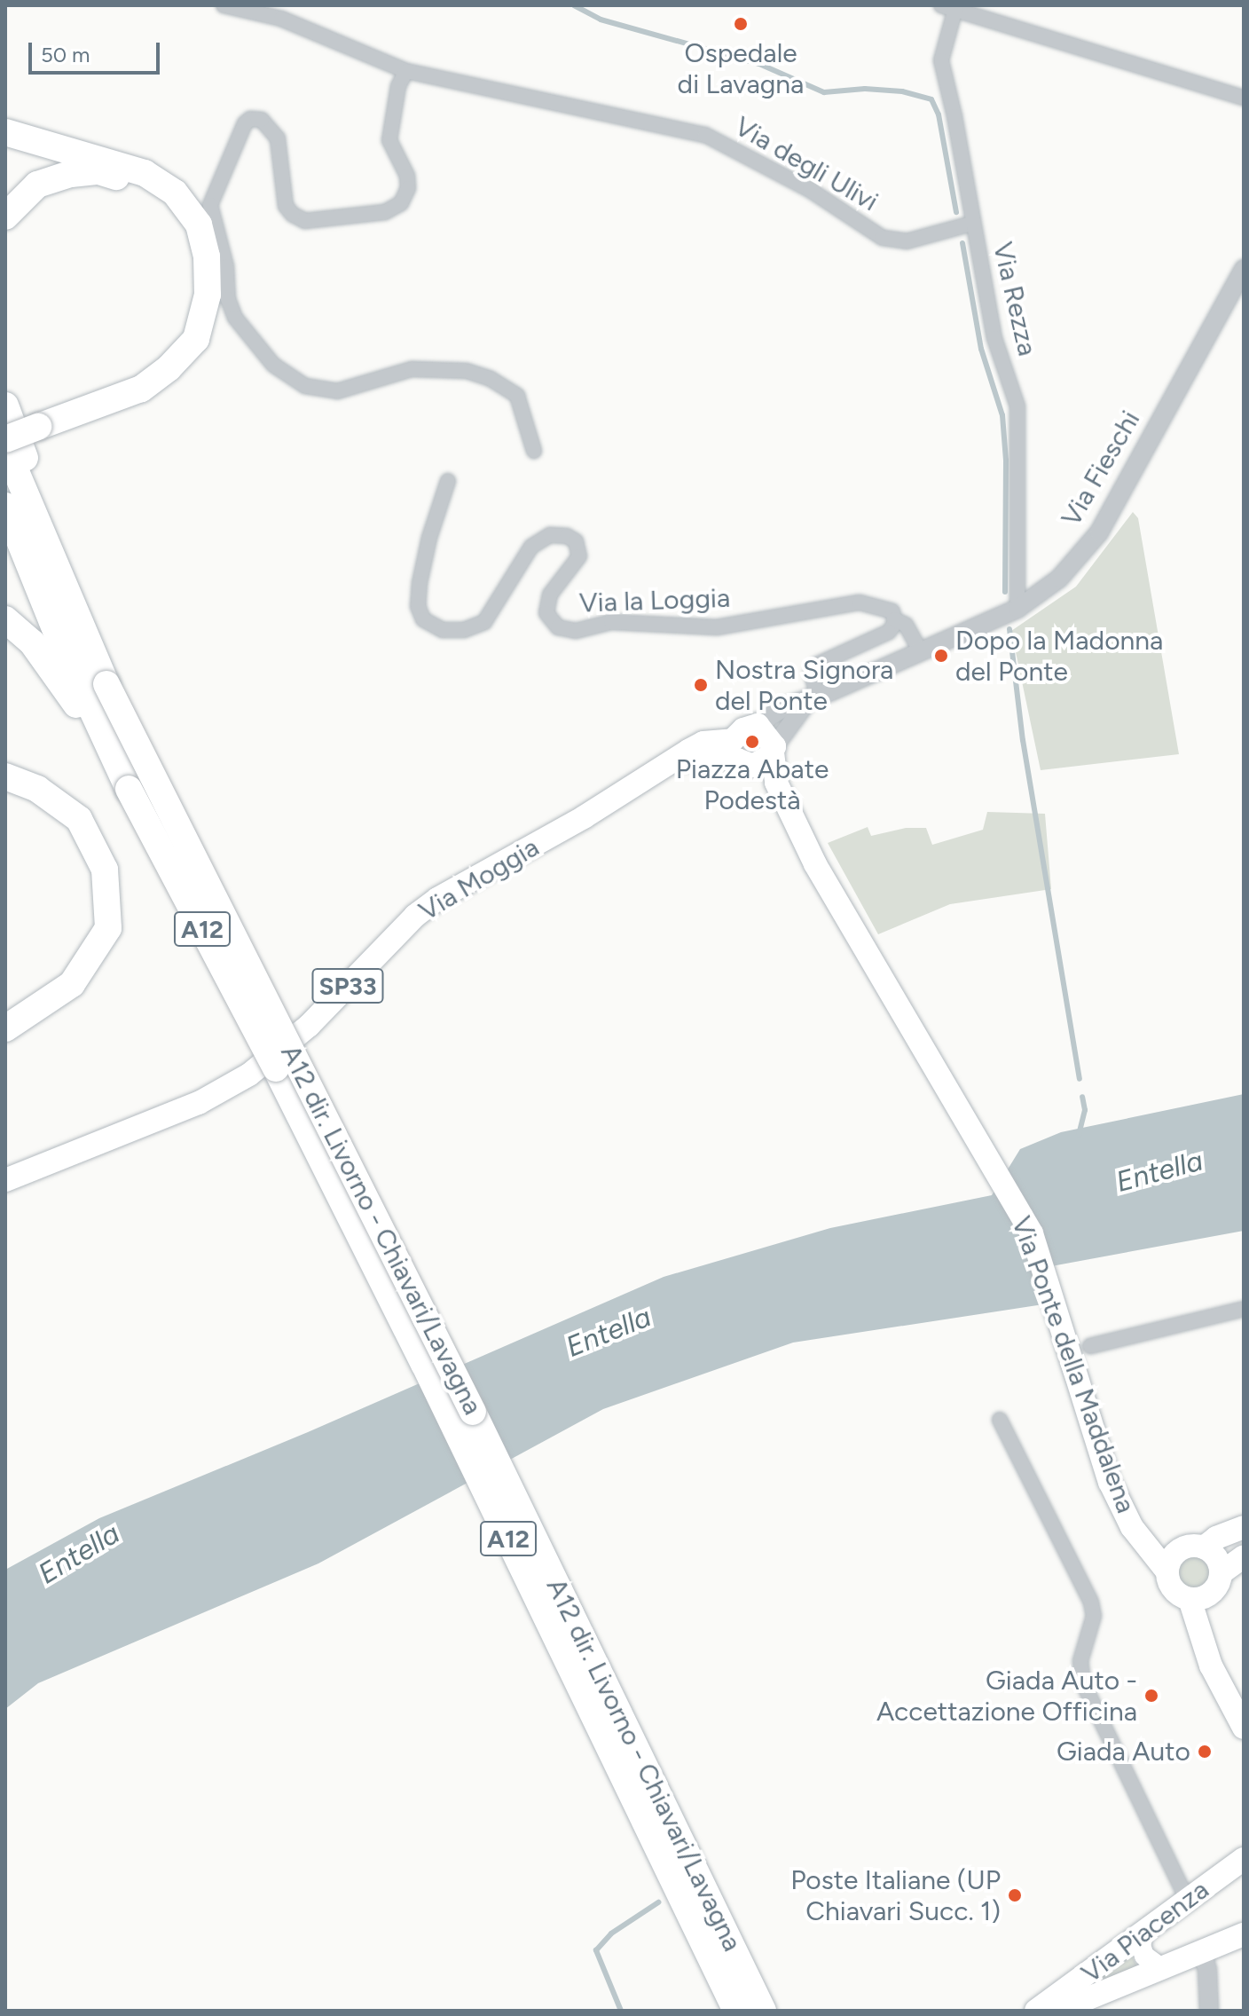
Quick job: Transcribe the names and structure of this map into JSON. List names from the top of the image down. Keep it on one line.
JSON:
{"streets":{"highway":["A12","A12 dir. Livorno - Chiavari/Lavagna"],"main road":["Via Moggia","SP33","Via Ponte della Maddalena","Via Piacenza"],"street":["Via degli Ulivi","Via Rezza","Via Fieschi","Via la Loggia"]},"crossings":[["Via degli Ulivi","Via Rezza"],["Via Rezza","Via Fieschi"],["Via Fieschi","Via la Loggia"],["Via Fieschi","Via Moggia"]],"water":["Entella"],"places":["Ospedale di Lavagna","Dopo la Madonna del Ponte","Nostra Signora del Ponte","Piazza Abate Podestà","Giada Auto - Accettazione Officina","Giada Auto","Poste Italiane (UP Chiavari Succ. 1)"],"scale_bar":"50 m"}
